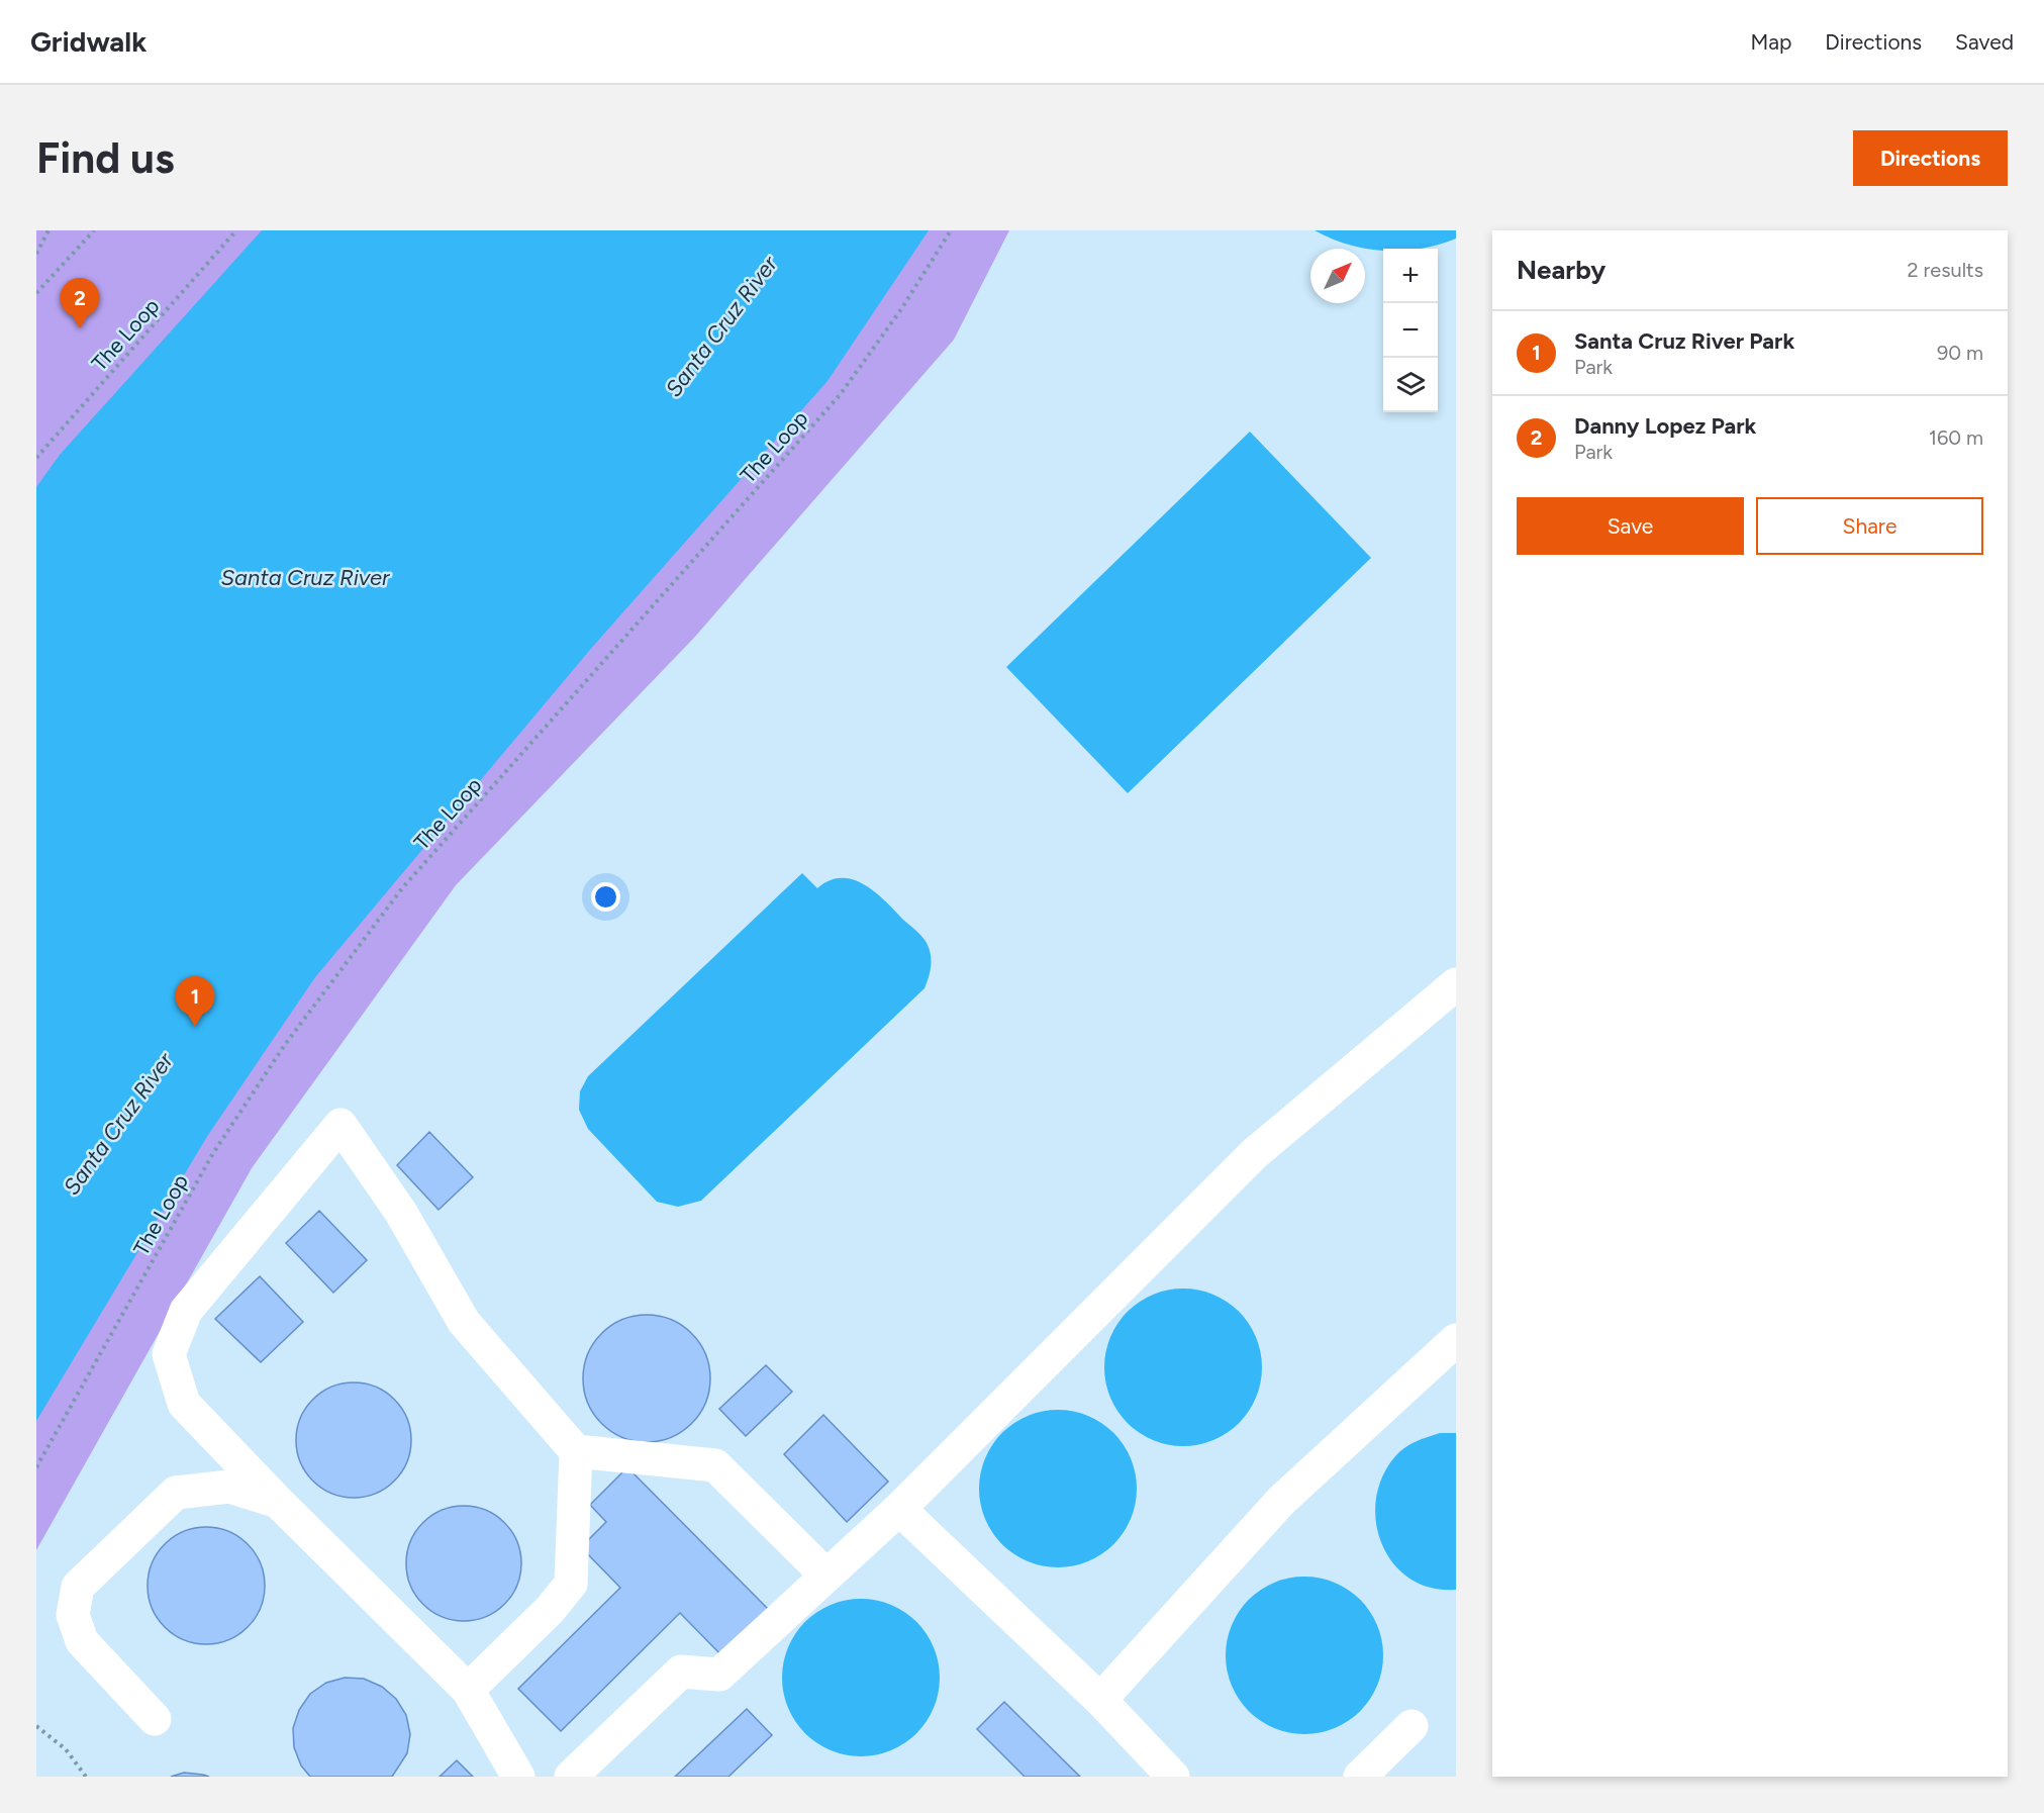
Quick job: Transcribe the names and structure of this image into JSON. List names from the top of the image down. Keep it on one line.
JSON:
{"streets":{"path":["The Loop"]},"water":["Santa Cruz River"],"north":"top right","page":{"header":"Gridwalk","nav":["Map","Directions","Saved"],"buttons":["Directions",["Save","Share"]],"title":"Find us","heading":["Nearby","2 results"],"map_buttons":["+","−"],"pins":["2","1"],"list":[{"mark":"1","name":"Santa Cruz River Park","note":"Park","value":"90 m"},{"mark":"2","name":"Danny Lopez Park","note":"Park","value":"160 m"}]}}
